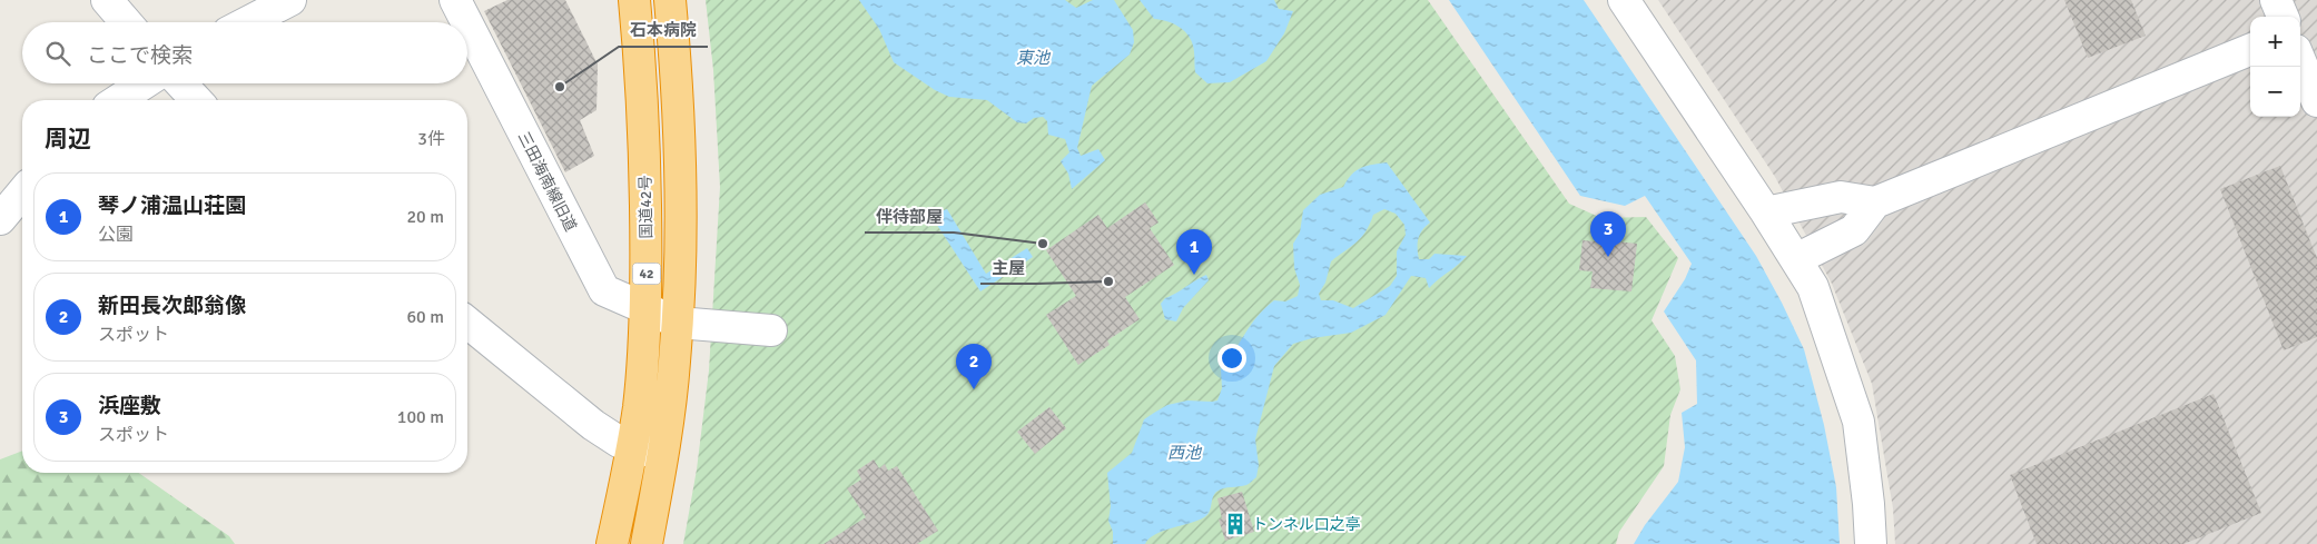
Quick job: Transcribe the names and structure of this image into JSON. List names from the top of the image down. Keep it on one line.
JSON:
{"streets":{"highway":["国道42号","42"],"street":["三田海南線旧道"]},"crossings":[["三田海南線旧道","国道42号"],["三田海南線旧道","42"]],"water":["東池","西池"],"places":{"other":["石本病院","伴待部屋","主屋"],"building":["トンネル口之亭"]},"page":{"map_buttons":["+","−"],"search":"ここで検索","heading":["周辺","3件"],"list":[{"mark":"1","name":"琴ノ浦温山荘園","note":"公園","value":"20 m"},{"mark":"2","name":"新田長次郎翁像","note":"スポット","value":"60 m"},{"mark":"3","name":"浜座敷","note":"スポット","value":"100 m"}],"pins":["3","1","2"]}}
